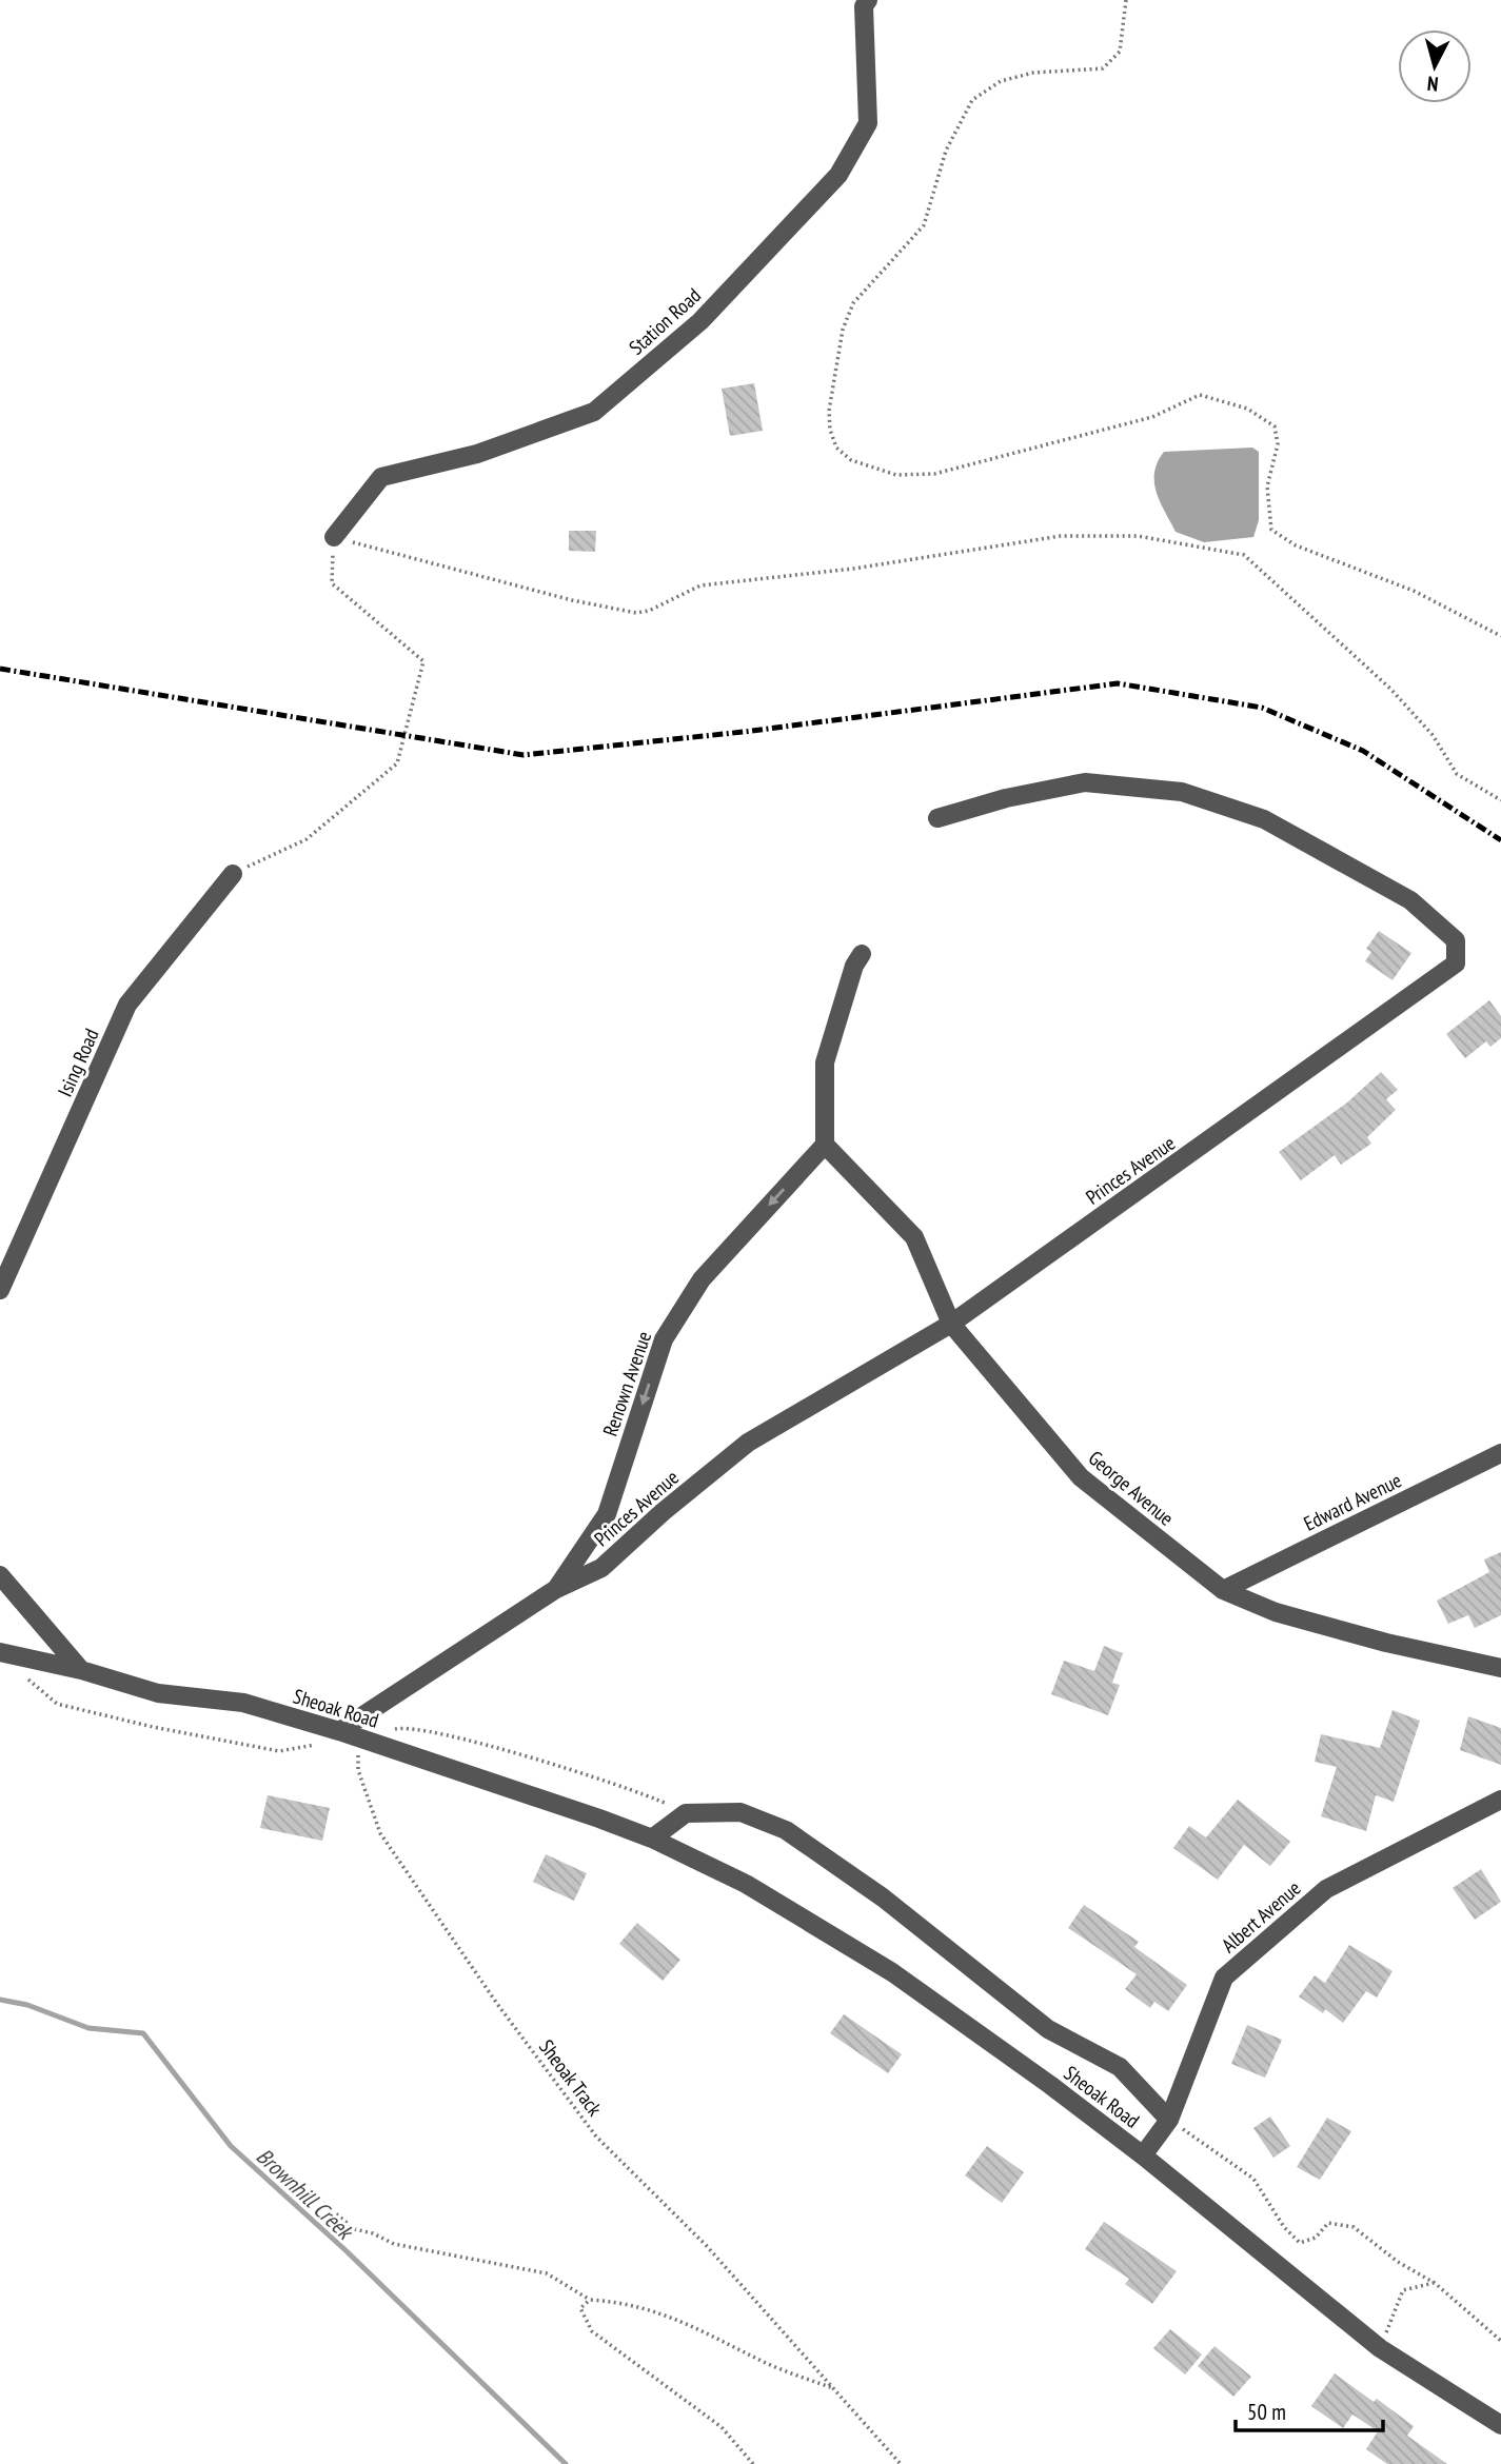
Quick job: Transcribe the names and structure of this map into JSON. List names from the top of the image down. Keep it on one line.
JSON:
{"streets":{"street":["Station Road","Ising Road","Princes Avenue","Renown Avenue","George Avenue","Edward Avenue","Sheoak Road","Albert Avenue"],"path":["Sheoak Track"]},"crossings":[["Princes Avenue","Renown Avenue"],["Princes Avenue","George Avenue"],["Princes Avenue","Sheoak Road"],["Renown Avenue","George Avenue"],["George Avenue","Edward Avenue"],["Sheoak Road","Albert Avenue"],["Sheoak Road","Sheoak Track"]],"one_way":["Renown Avenue"],"water":["Brownhill Creek"],"scale_bar":"50 m","north":"bottom"}
